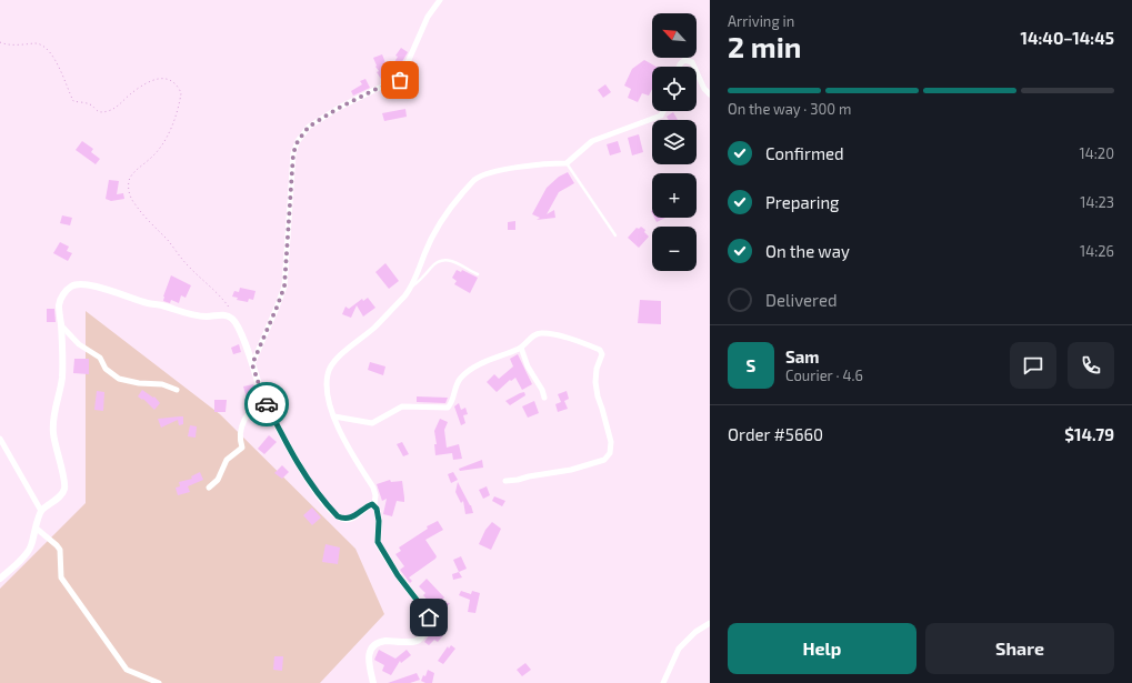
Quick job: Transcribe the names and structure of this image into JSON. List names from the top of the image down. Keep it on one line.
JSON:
{"north":"top left","page":{"heading":["2 min","Arriving in","14:40–14:45"],"panel":["Sam","Courier · 4.6","Order #5660","$14.79"],"map_buttons":["+","−"],"bar":"On the way · 300 m","list":[["Confirmed","14:20"],["Preparing","14:23"],["On the way","14:26"],"Delivered"],"round":"S","buttons":["Help","Share"]}}
